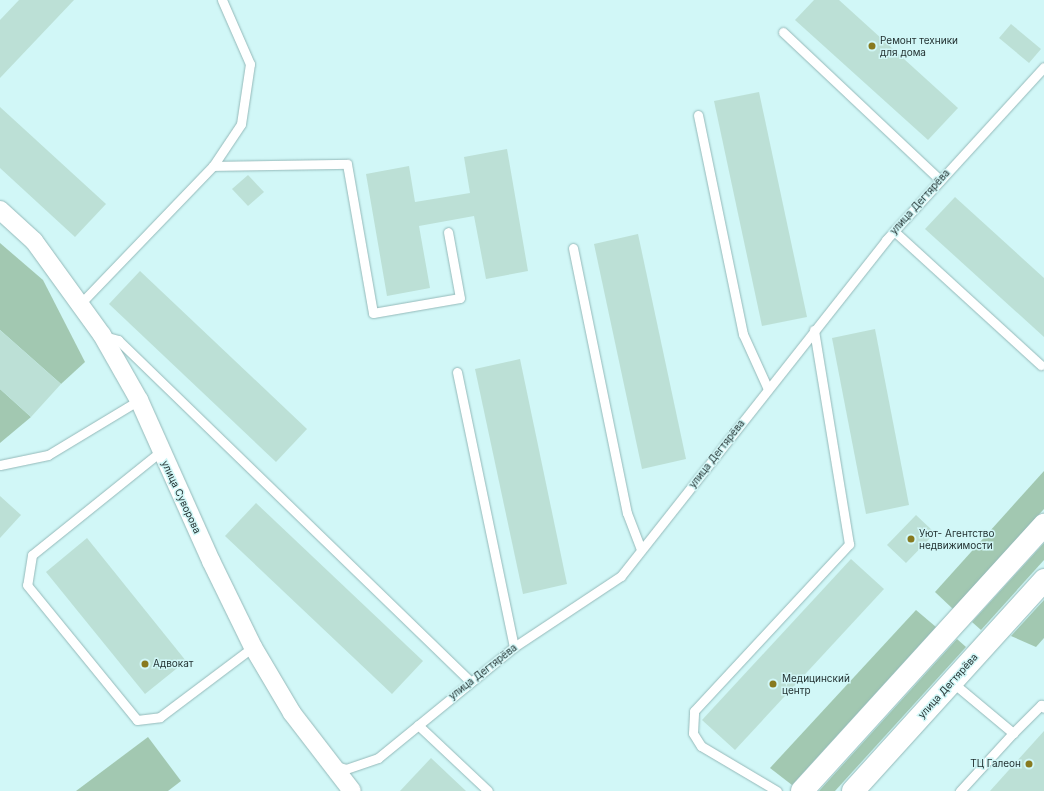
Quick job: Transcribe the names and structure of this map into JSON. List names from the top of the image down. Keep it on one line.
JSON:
{"streets":{"main road":["улица Дегтярёва"],"street":["улица Суворова"]},"crossings":[["улица Дегтярёва","улица Суворова"]],"places":["Ремонт техники для дома","Уют- Агентство недвижимости","Адвокат","Медицинский центр","ТЦ Галеон"]}
